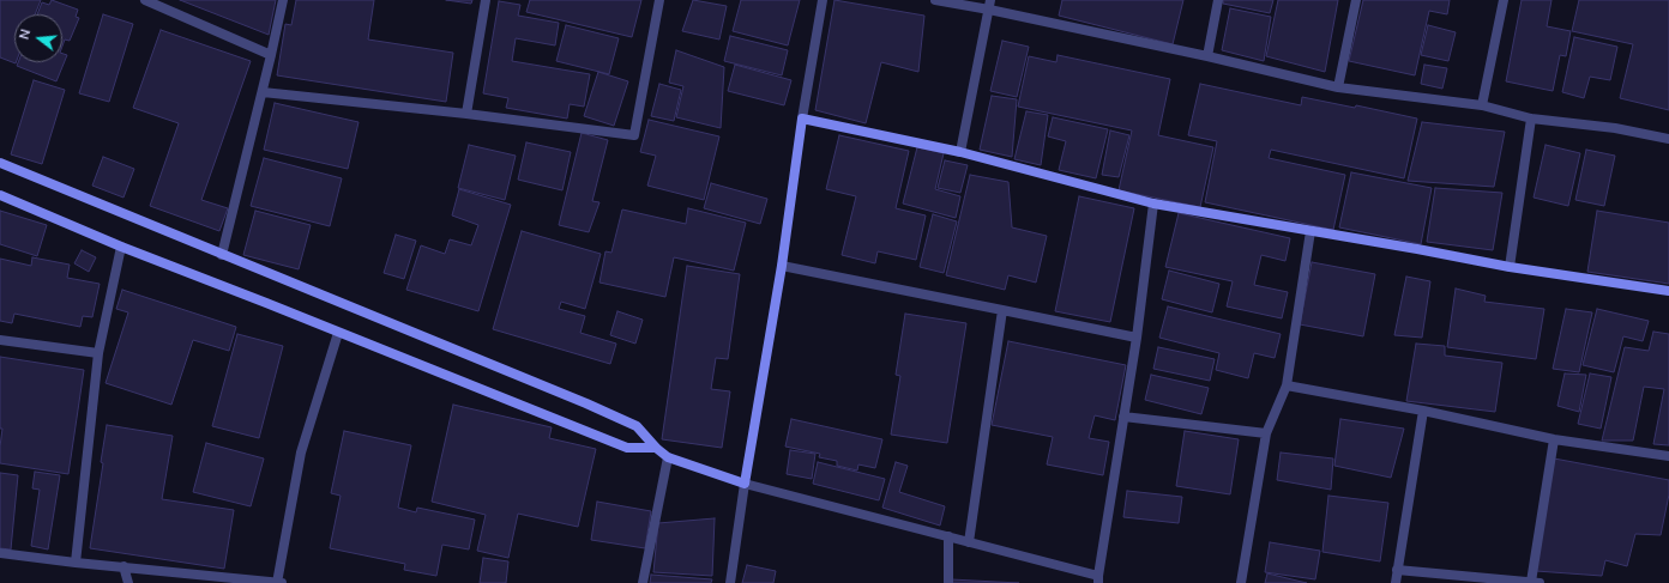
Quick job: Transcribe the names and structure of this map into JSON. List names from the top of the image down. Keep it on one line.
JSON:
{"north":"left"}
